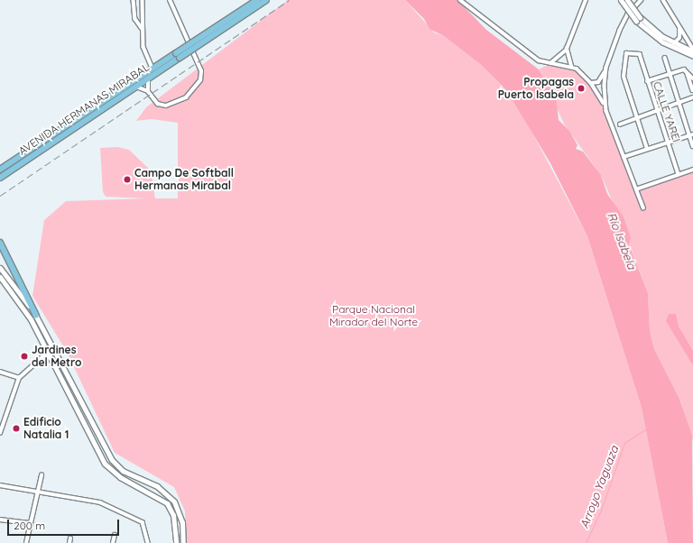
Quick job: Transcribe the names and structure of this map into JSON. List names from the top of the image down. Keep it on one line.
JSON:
{"streets":{"main road":["AVENIDA HERMANAS MIRABAL"],"street":["CALLE YAREI"]},"water":["Río Isabela","Arroyo Yaguaza"],"parks":["Parque Nacional Mirador del Norte"],"places":["Propagas Puerto Isabela","Campo De Softball Hermanas Mirabal","Jardines del Metro","Edificio Natalia 1"],"scale_bar":"200 m"}
